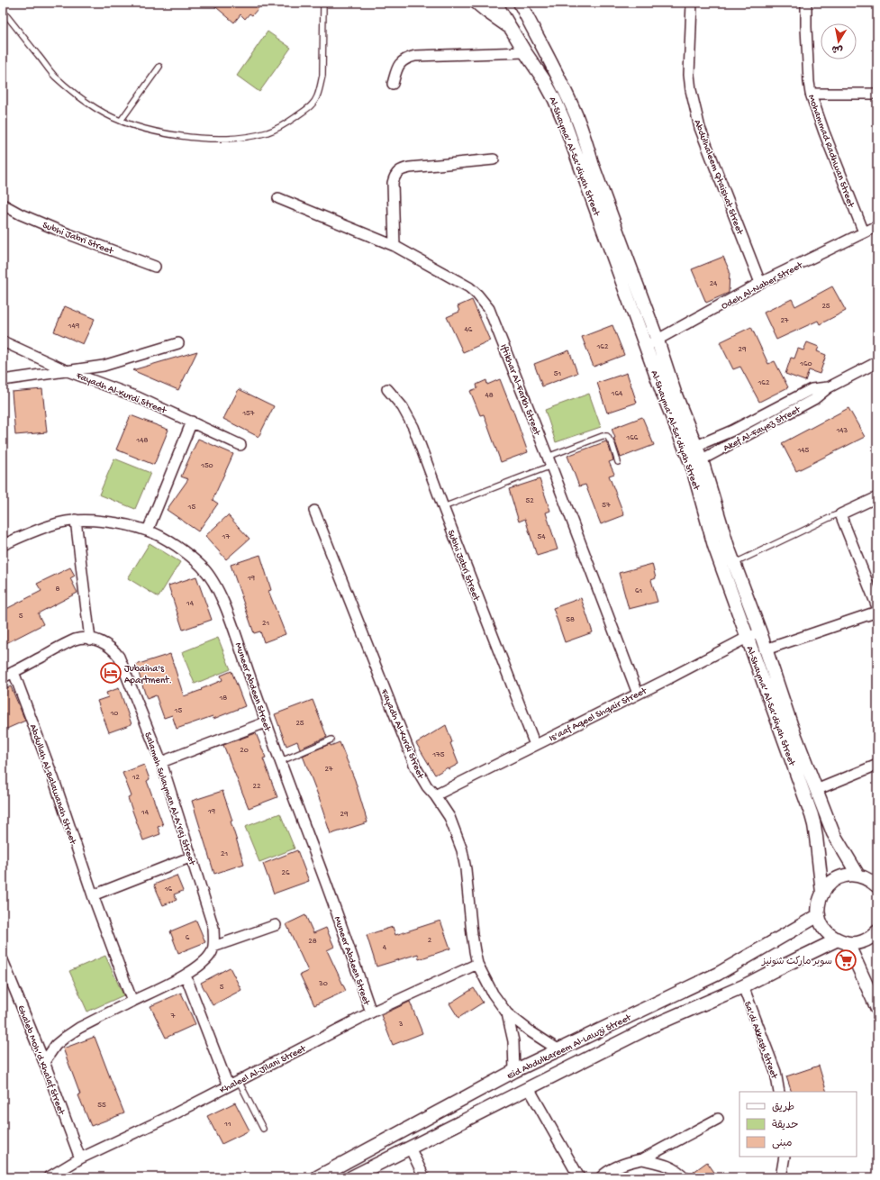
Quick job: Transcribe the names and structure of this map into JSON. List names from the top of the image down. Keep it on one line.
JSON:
{"streets":{"street":["Mohammad Radhwan Street","Al-Shayma’ Al-Sa’diyah Street","Abdulhaleem Qtaishat Street","Subhi Jabri Street","Odeh Al-Naber Street","Iftikhar Al-Farkh Street","Fayadh Al-Kurdi Street","Akef Al-Fayez Street","Muneer Abdeen Street","Is’aaf Aqeel Shqair Street","Abdullah Al-Balawanah Street","Salameh Sulayman Al-A‘raj Street","Sa’di Akkash Street","Eid Abdulkareem Al-Lawzi Street","Ghaleb Moh‘d Khalaf Street","Khaleel Al-Jilani Street"]},"crossings":[["Mohammad Radhwan Street","Odeh Al-Naber Street"],["Al-Shayma’ Al-Sa’diyah Street","Odeh Al-Naber Street"],["Al-Shayma’ Al-Sa’diyah Street","Akef Al-Fayez Street"],["Al-Shayma’ Al-Sa’diyah Street","Is’aaf Aqeel Shqair Street"],["Abdulhaleem Qtaishat Street","Odeh Al-Naber Street"],["Subhi Jabri Street","Is’aaf Aqeel Shqair Street"],["Iftikhar Al-Farkh Street","Is’aaf Aqeel Shqair Street"],["Fayadh Al-Kurdi Street","Is’aaf Aqeel Shqair Street"],["Fayadh Al-Kurdi Street","Eid Abdulkareem Al-Lawzi Street"],["Fayadh Al-Kurdi Street","Khaleel Al-Jilani Street"],["Muneer Abdeen Street","Khaleel Al-Jilani Street"],["Abdullah Al-Balawanah Street","Salameh Sulayman Al-A‘raj Street"],["Sa’di Akkash Street","Eid Abdulkareem Al-Lawzi Street"],["Ghaleb Moh‘d Khalaf Street","Khaleel Al-Jilani Street"]],"places":{"hotel":["Jubaiha's Apartment."],"supermarket":["سوبر ماركت شونيز"]},"house_numbers":["24","25","27","149","46","162","29","160","51","162","164","48","157","143","166","148","145","150","52","57","15","17","54","19","8","61","14","5","58","21","18","15","10","25","20","175","27","12","22","19","14","29","21","26","16","6","2","28","4","30","5","7","3","55","11"],"legend":["طريق","حديقة","مبنى"],"north":"bottom"}
